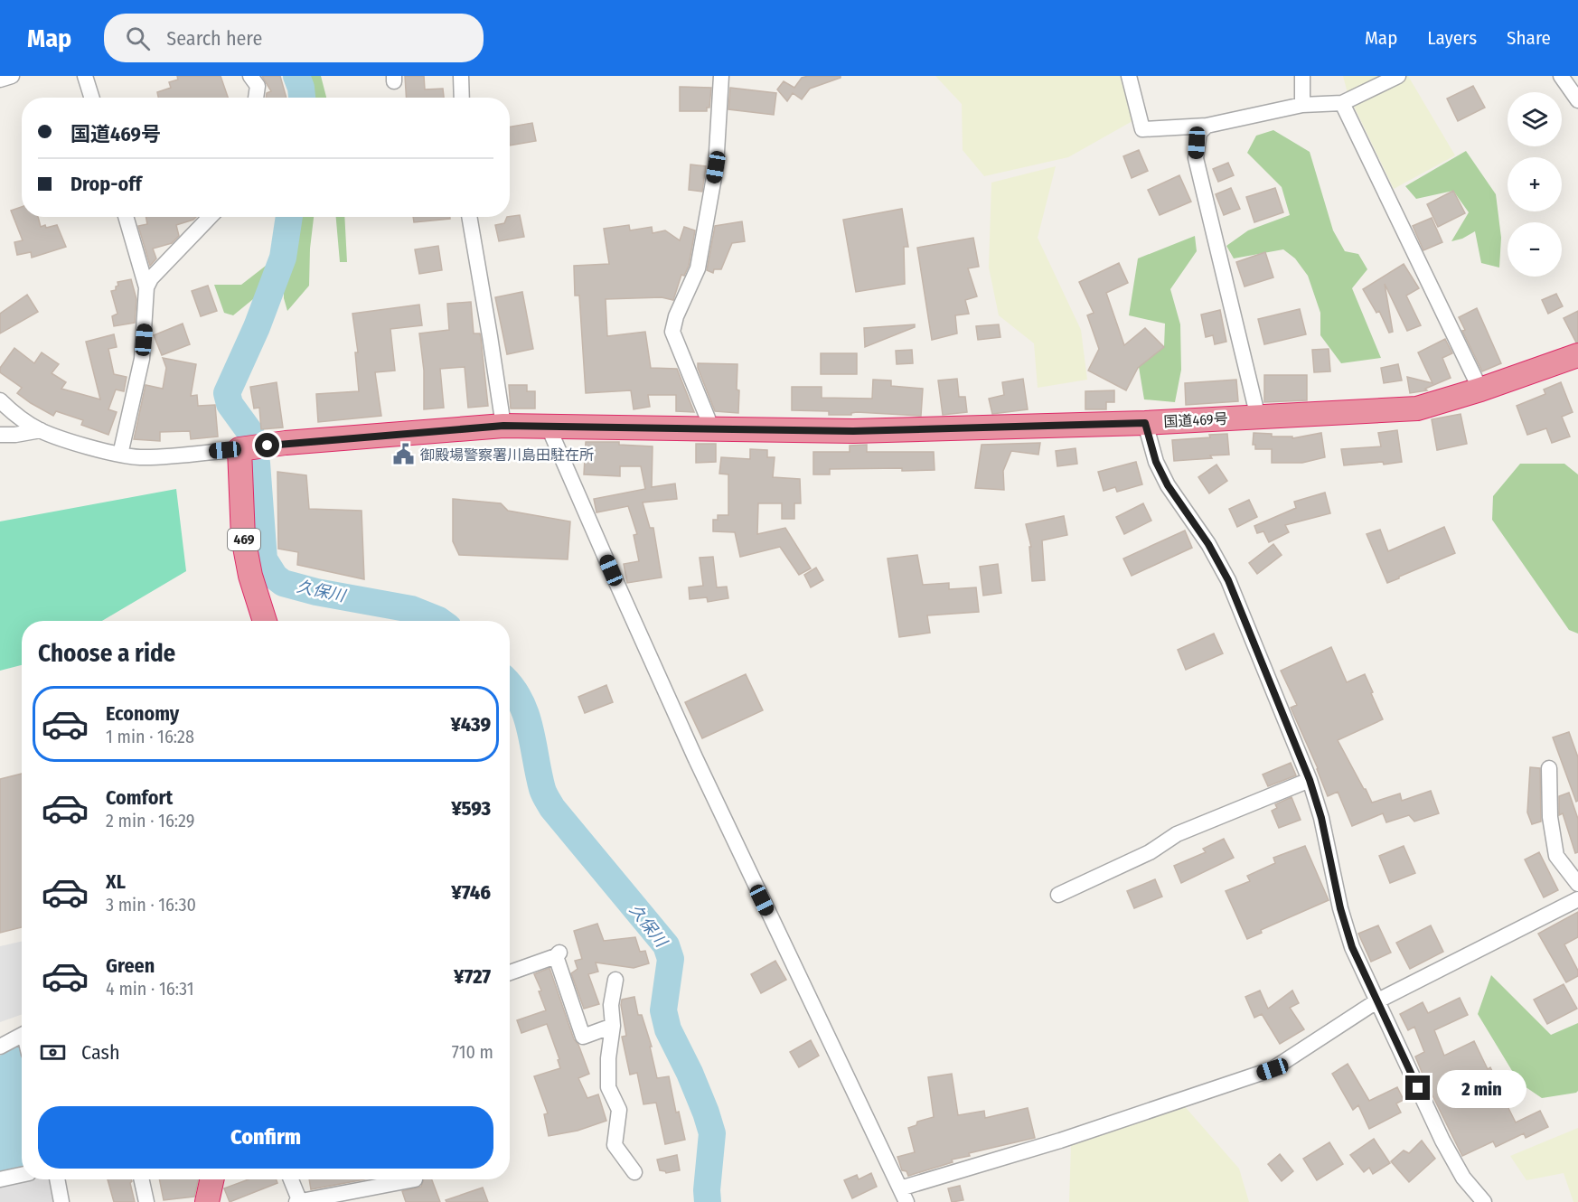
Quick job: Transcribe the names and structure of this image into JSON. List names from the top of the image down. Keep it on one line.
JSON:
{"streets":{"highway":["国道469号","469"]},"crossings":[["国道469号","469"]],"water":["久保川"],"places":{"public building":["御殿場警察署川島田駐在所"]},"page":{"header":"Map","search":"Search here","nav":["Map","Layers","Share"],"map_buttons":["+","−"],"banner":["国道469号","Drop-off"],"heading":"Choose a ride","list":[{"name":"Economy","note":"1 min · 16:28","value":"¥439"},{"name":"Comfort","note":"2 min · 16:29","value":"¥593"},{"name":"XL","note":"3 min · 16:30","value":"¥746"},{"name":"Green","note":"4 min · 16:31","value":"¥727"}],"pay":["Cash","710 m"],"bubble":"2 min","buttons":"Confirm"}}
